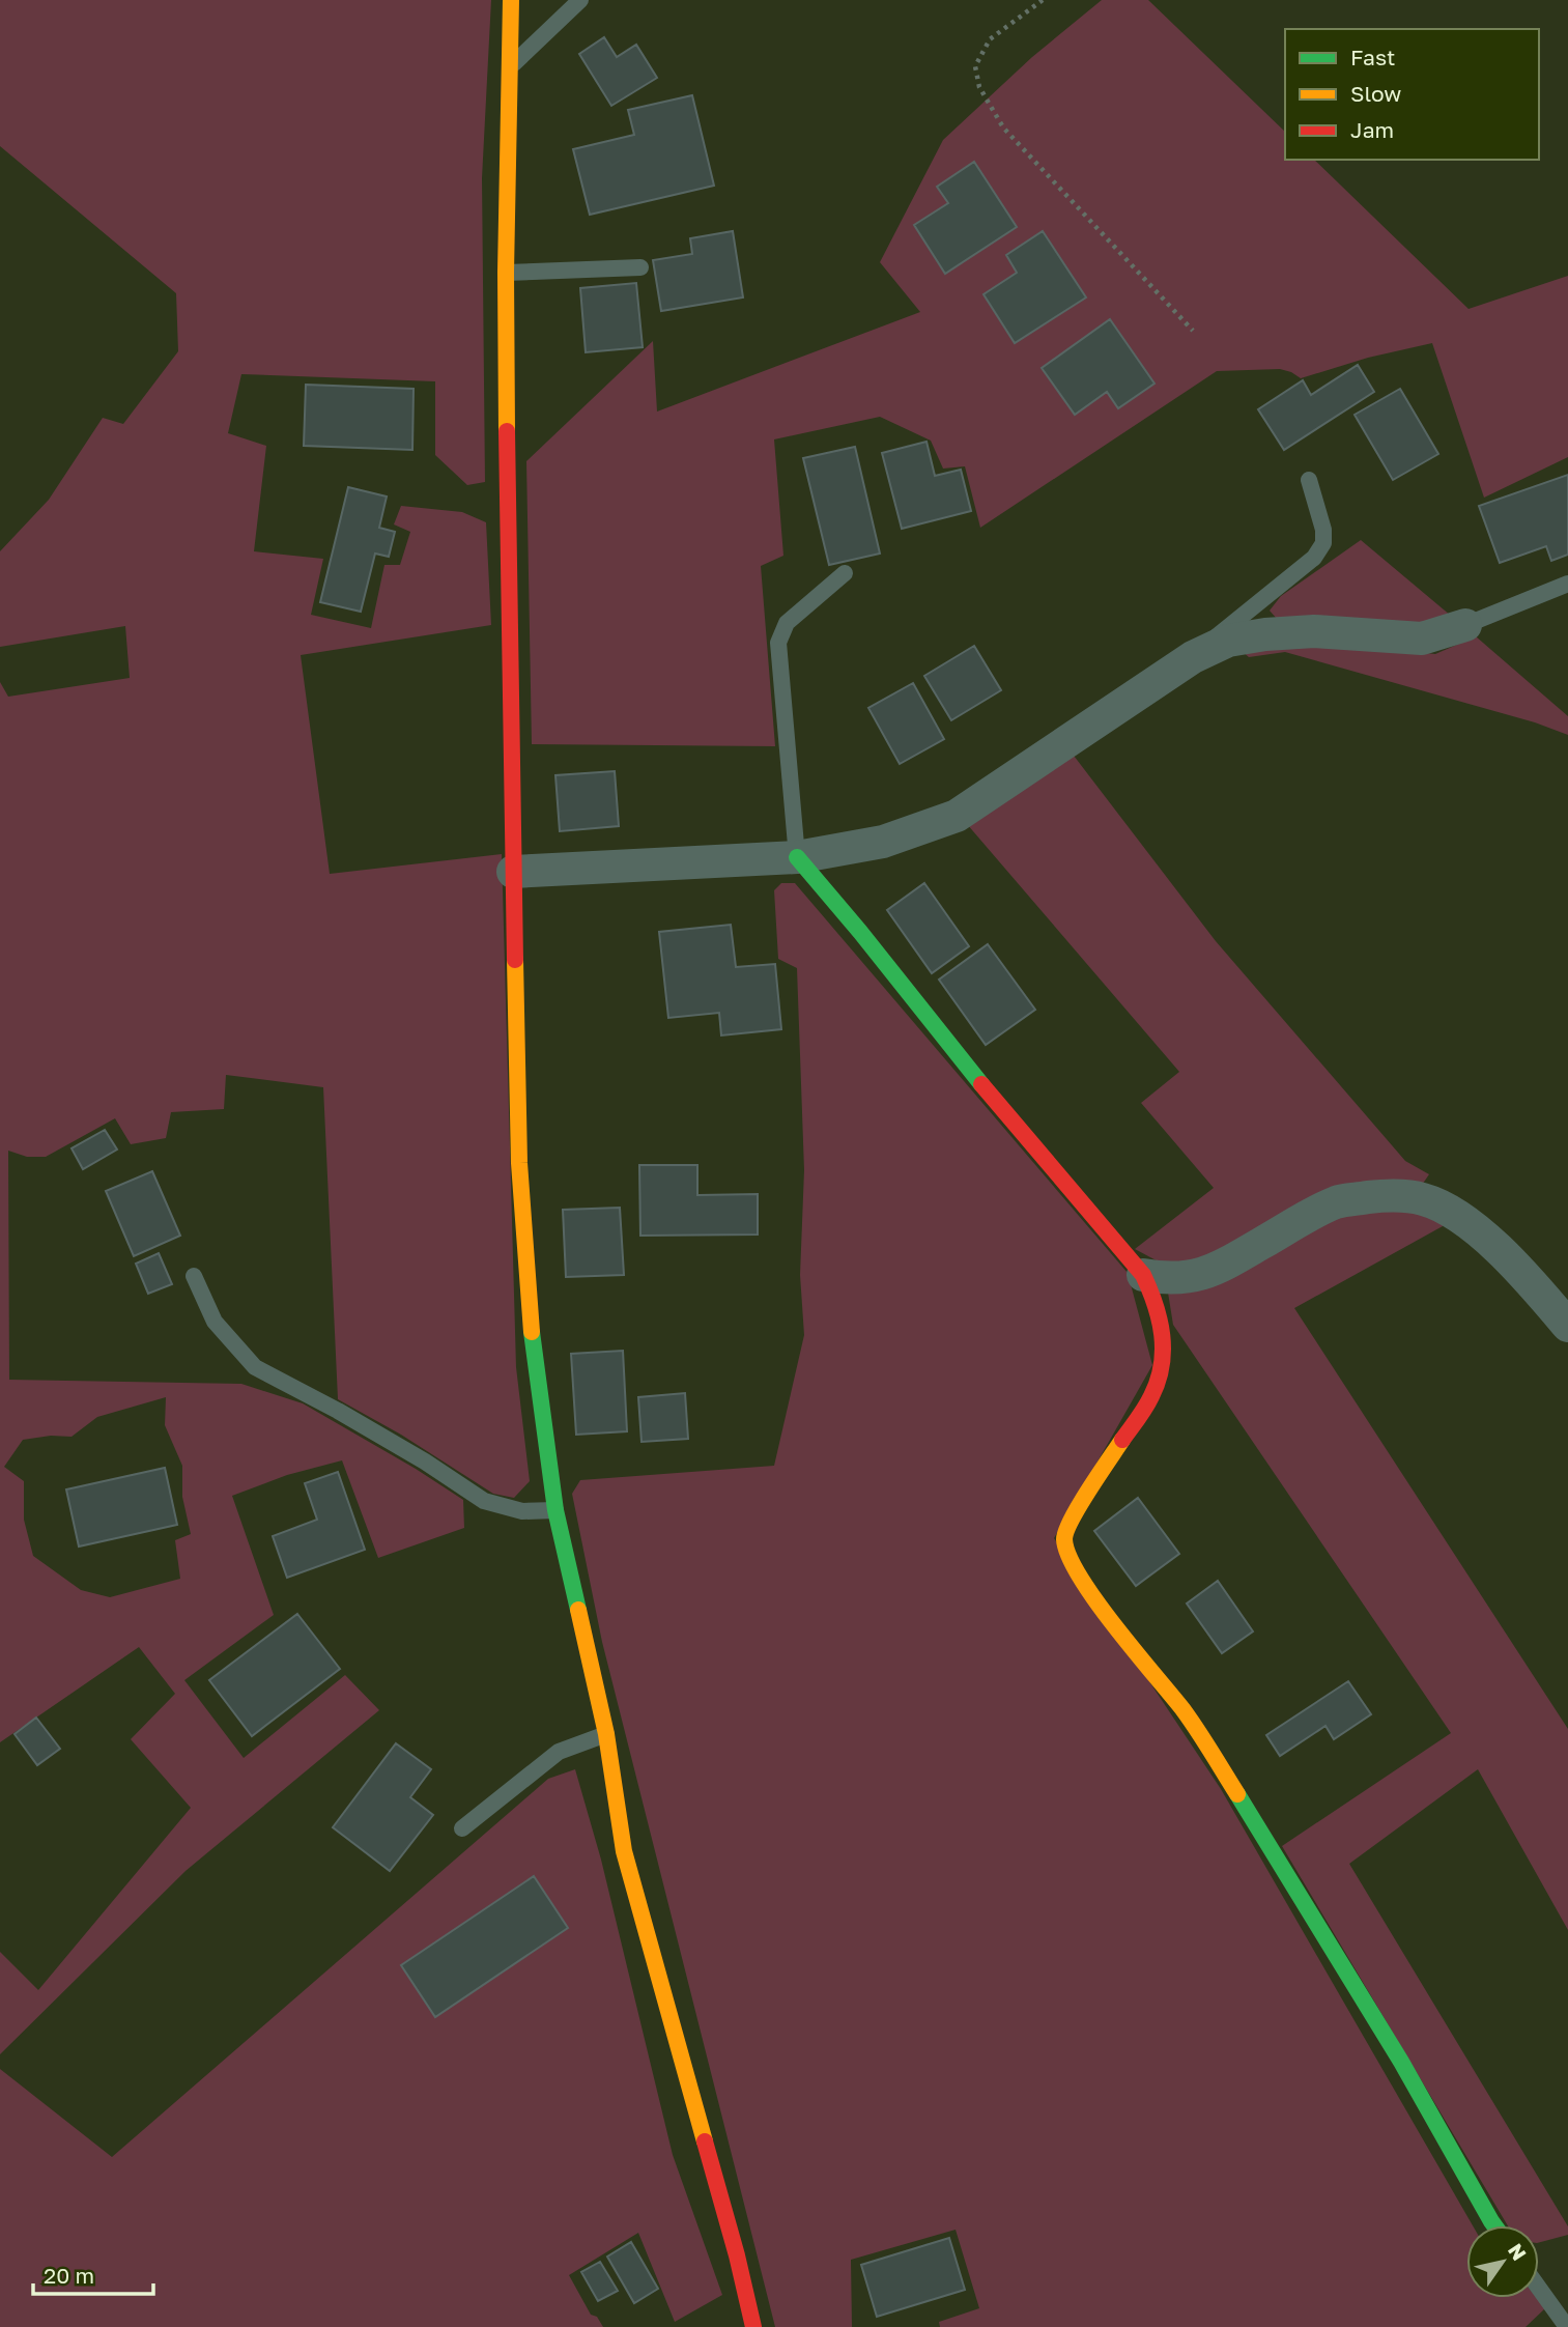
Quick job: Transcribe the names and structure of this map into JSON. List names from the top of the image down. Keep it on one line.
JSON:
{"legend":["Fast","Slow","Jam"],"scale_bar":"20 m","north":"top right"}
